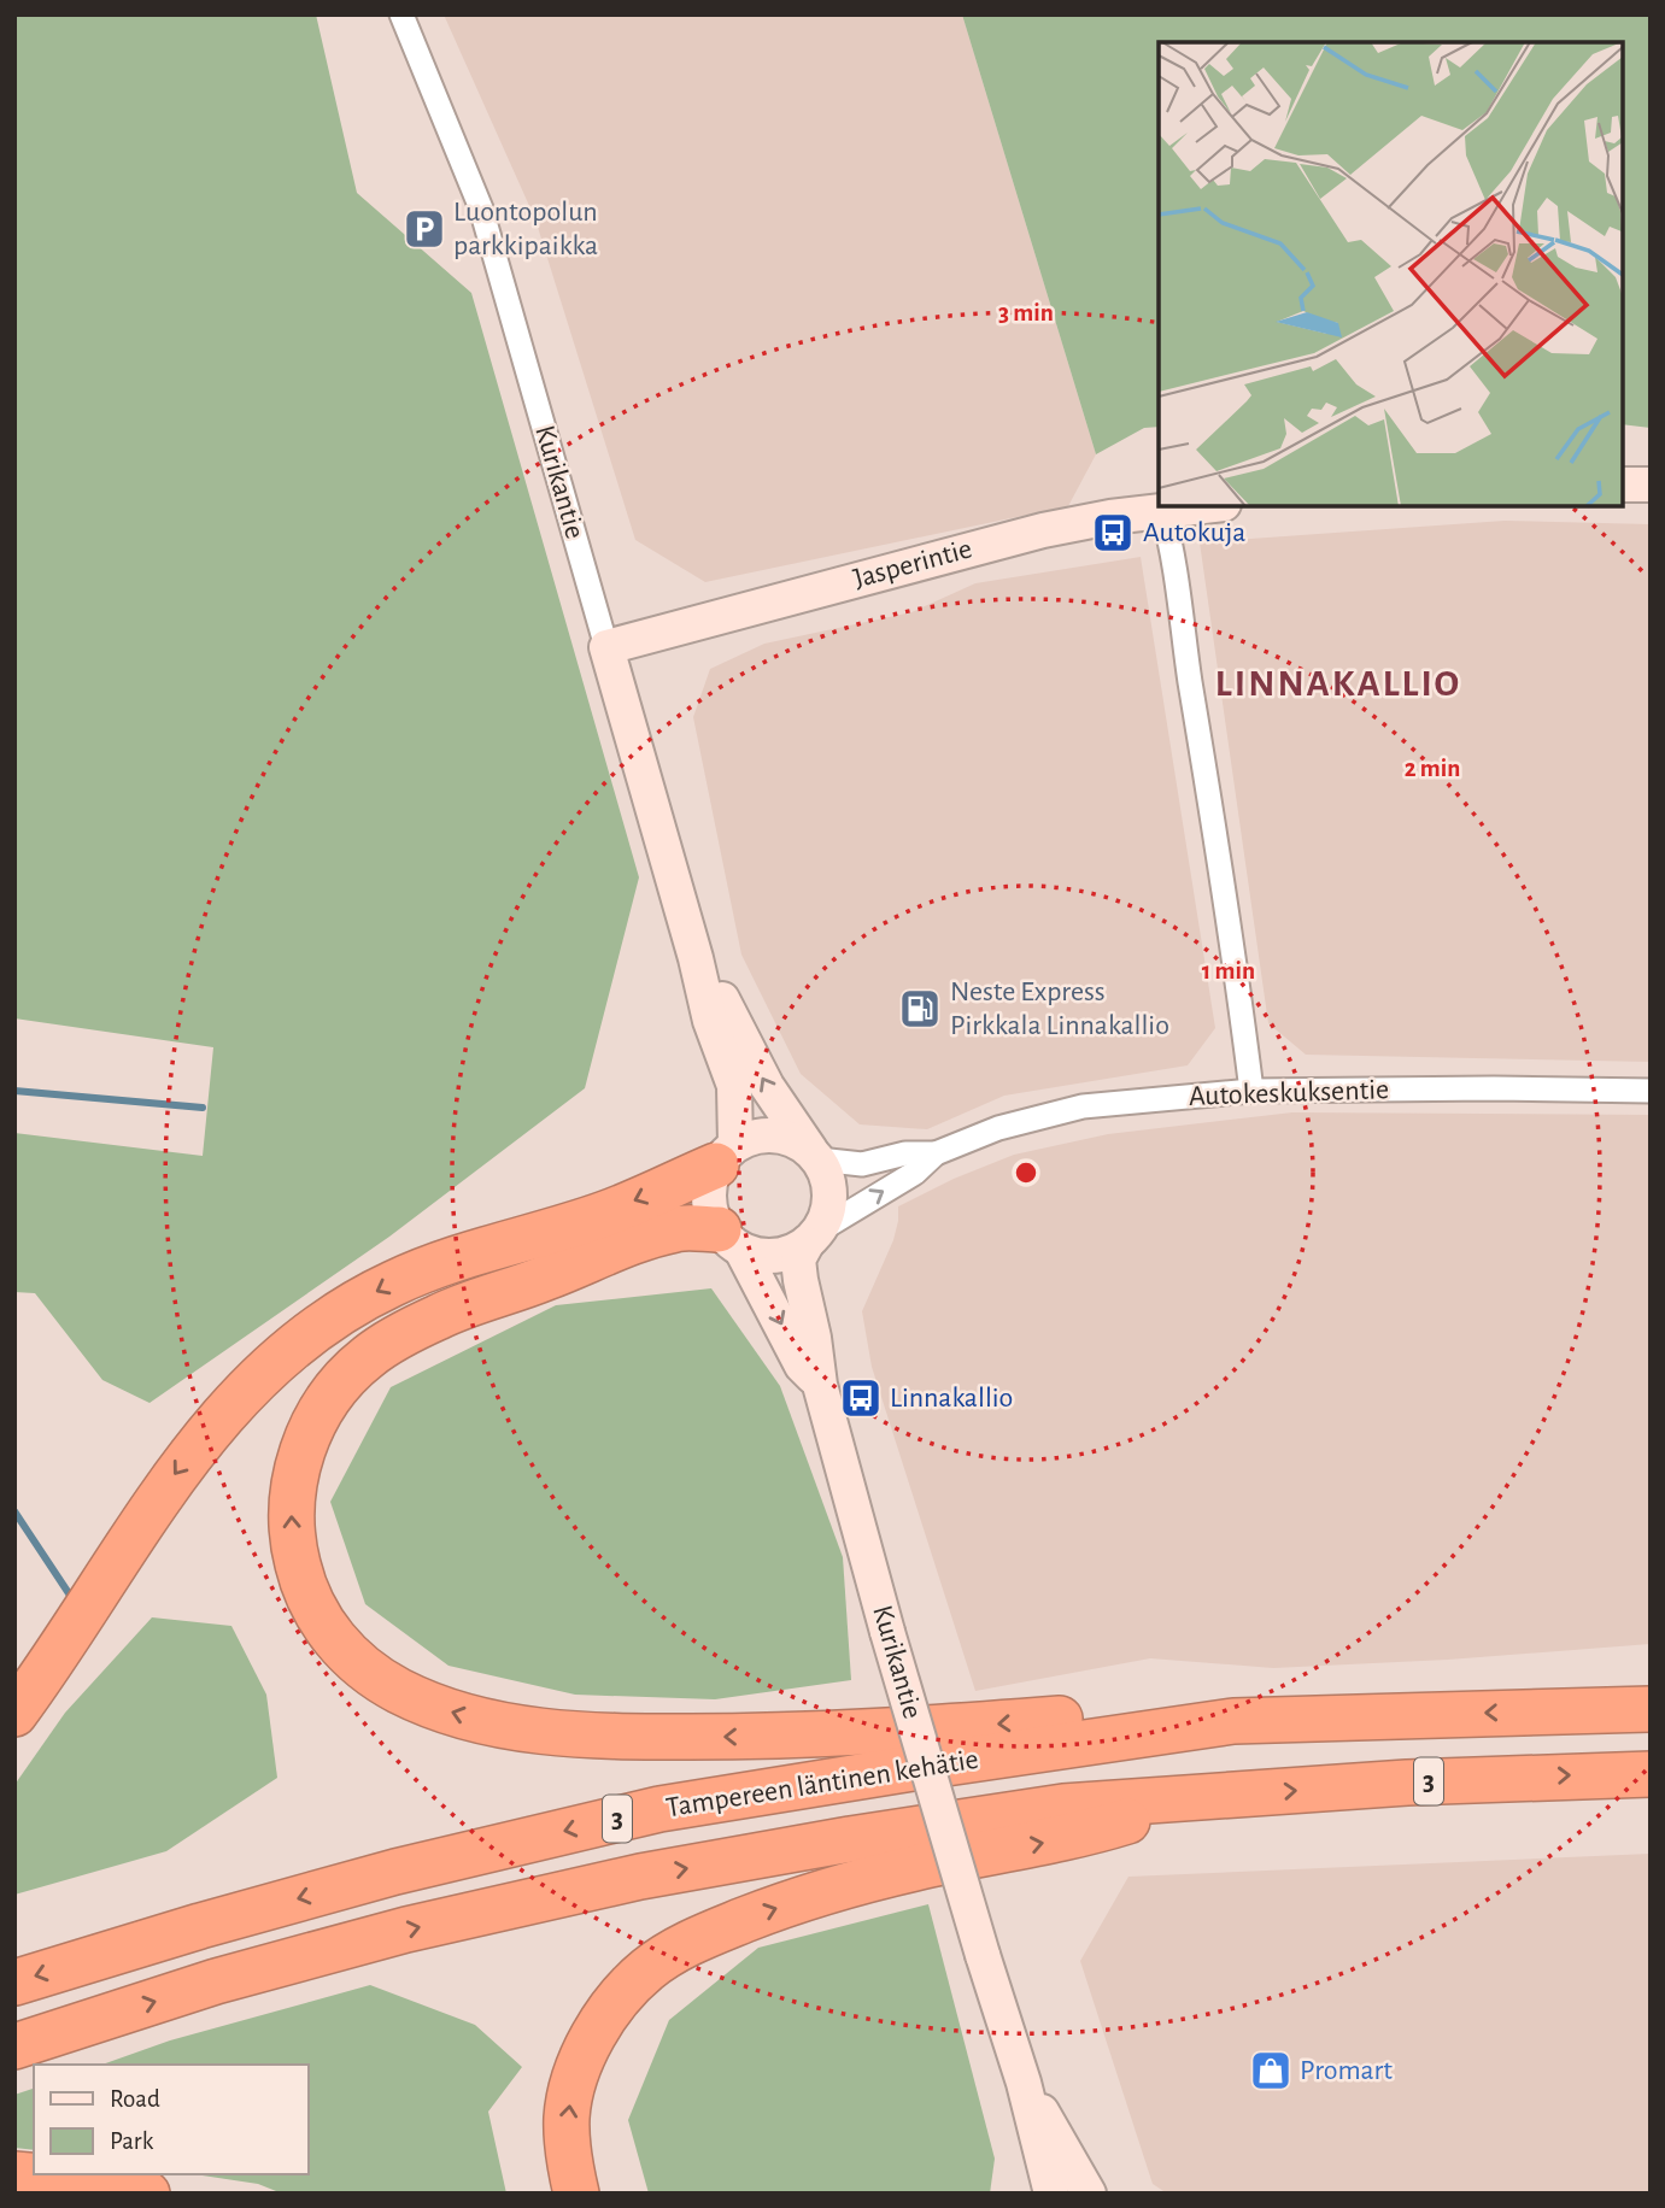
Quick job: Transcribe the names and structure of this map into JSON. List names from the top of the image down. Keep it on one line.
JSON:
{"streets":{"highway":["3","Tampereen läntinen kehätie"],"main road":["Kurikantie","Jasperintie"],"street":["Autokeskuksentie"]},"crossings":[["Kurikantie","Jasperintie"],["Kurikantie","Autokeskuksentie"]],"districts":["LINNAKALLIO"],"places":{"parking":["Luontopolun parkkipaikka"],"bus stop":["Autokuja","Linnakallio"],"fuel station":["Neste Express Pirkkala Linnakallio"],"shop":["Promart"]},"legend":["Road","Park"],"rings":["3 min","2 min","1 min"]}
